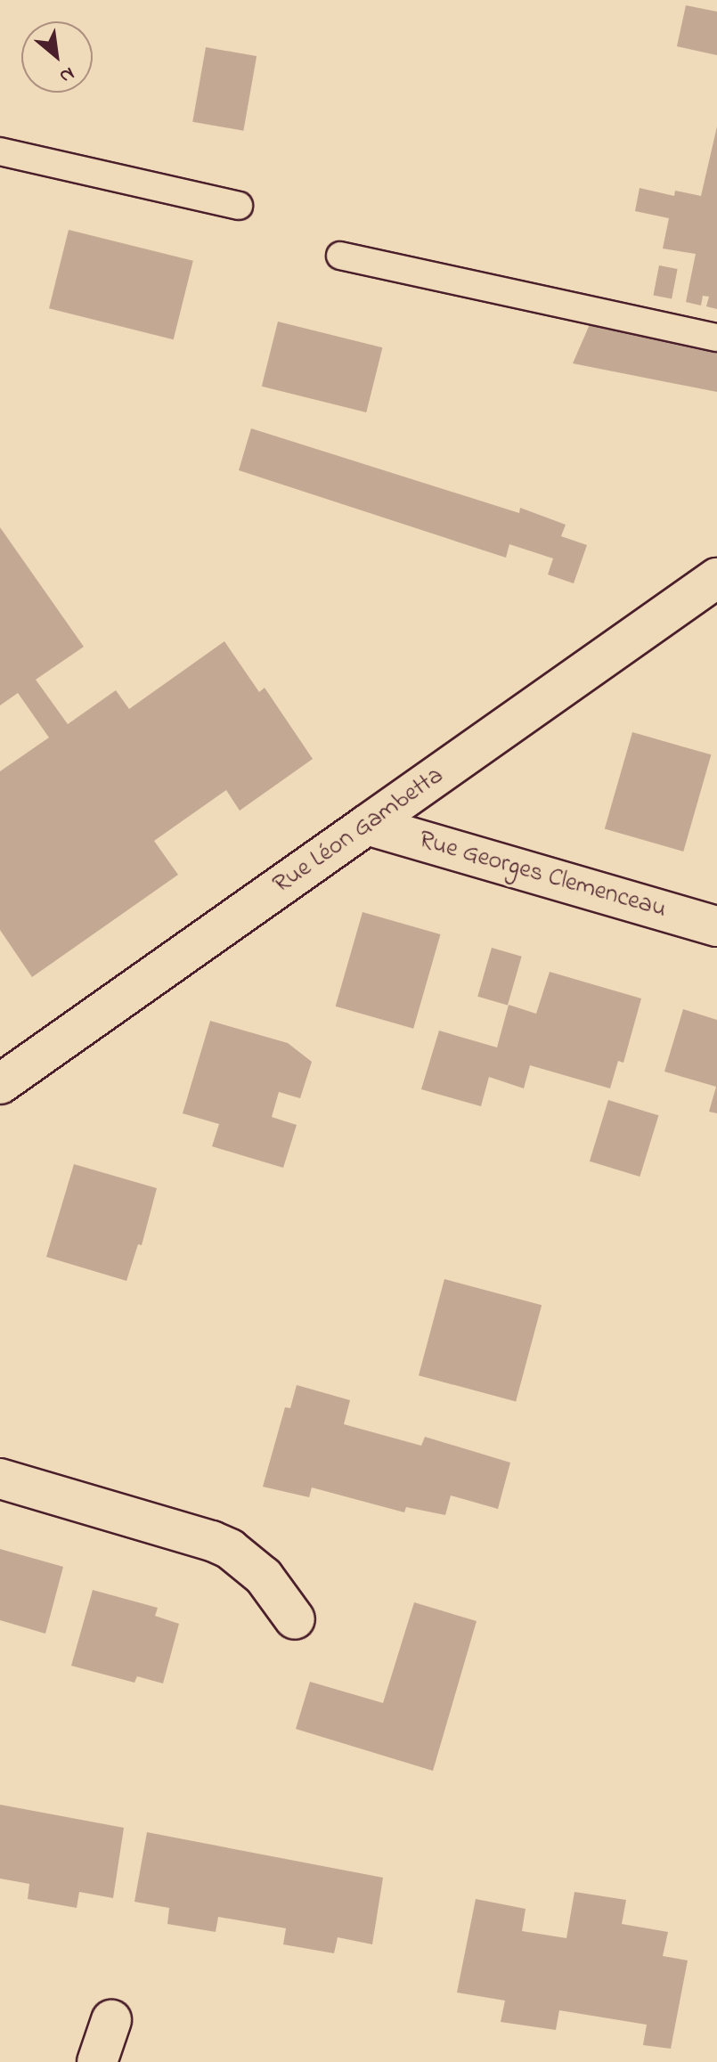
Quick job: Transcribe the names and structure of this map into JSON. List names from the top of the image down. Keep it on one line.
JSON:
{"streets":{"street":["Rue Léon Gambetta","Rue Georges Clemenceau"]},"crossings":[["Rue Léon Gambetta","Rue Georges Clemenceau"]],"north":"bottom right"}
